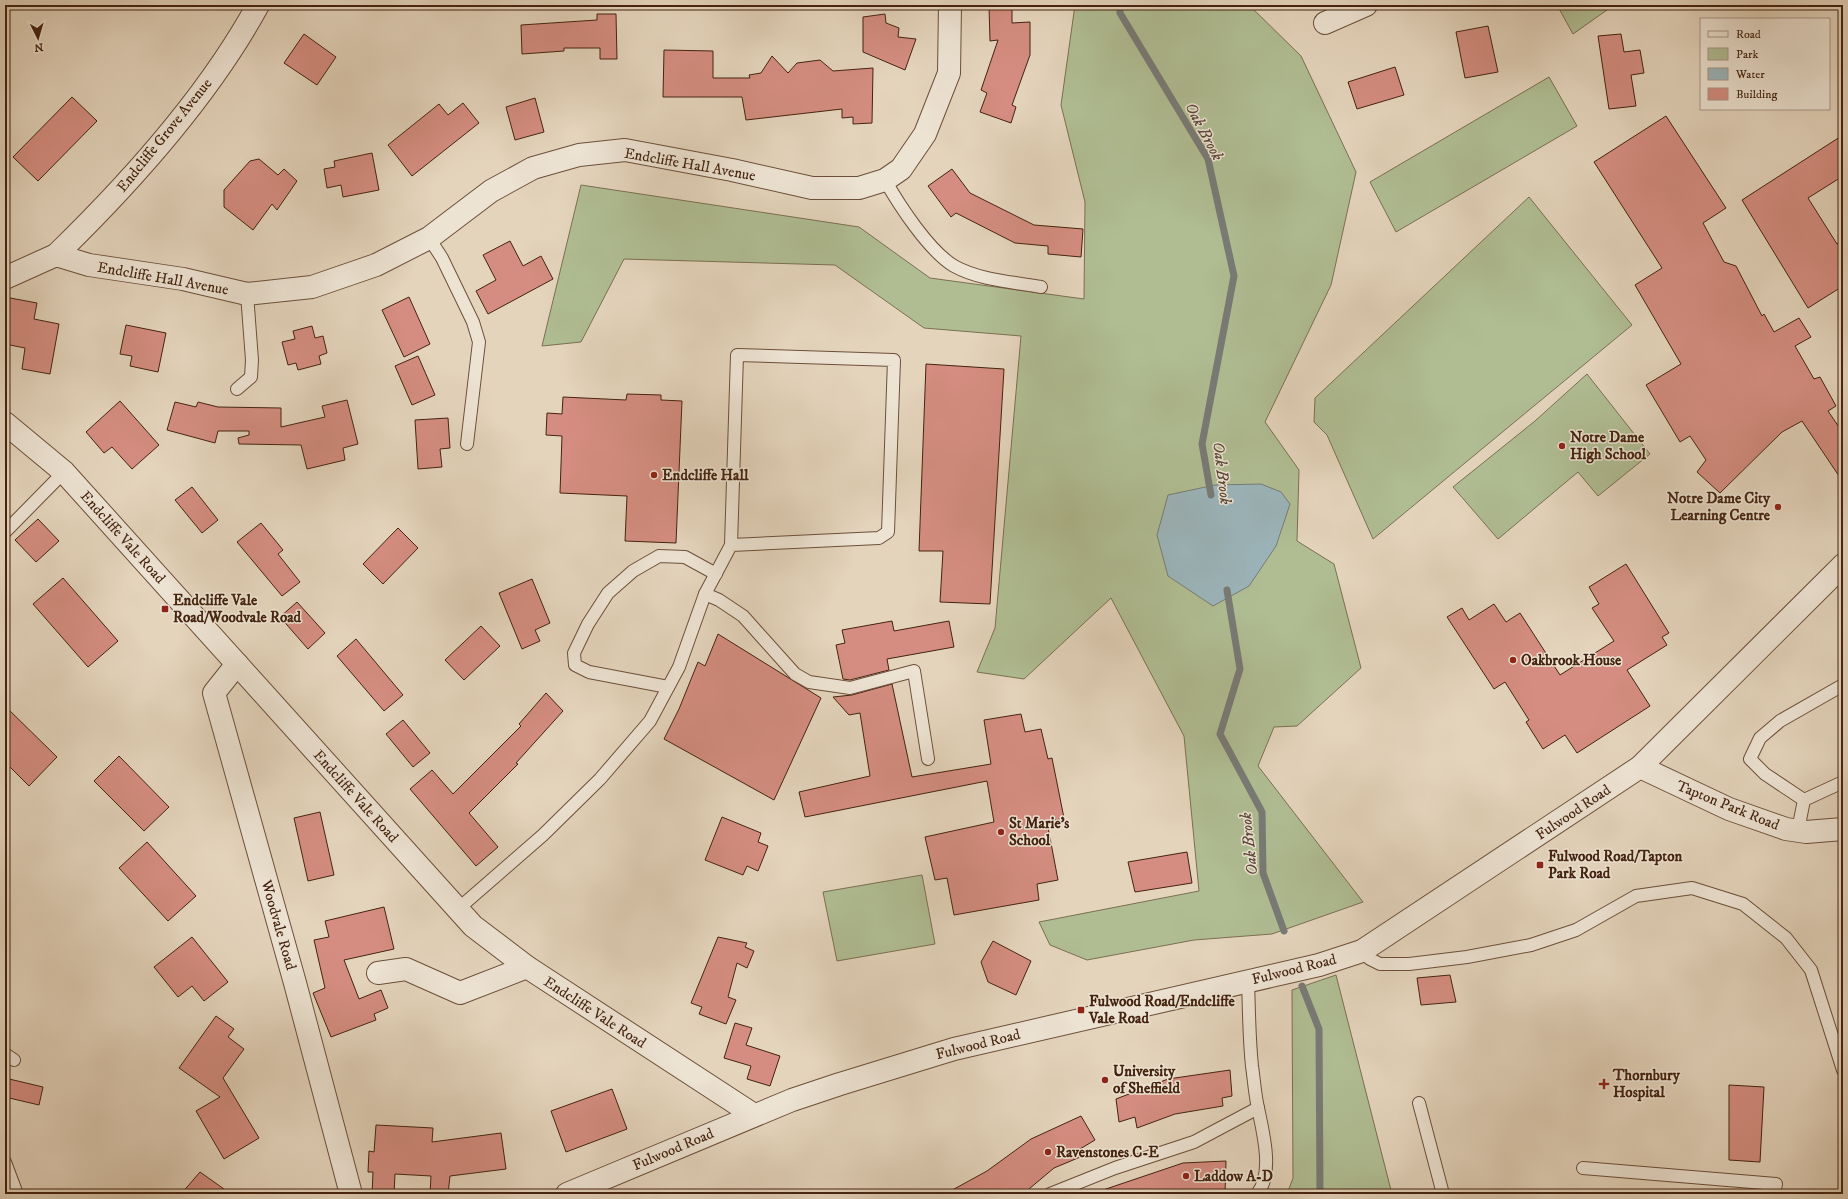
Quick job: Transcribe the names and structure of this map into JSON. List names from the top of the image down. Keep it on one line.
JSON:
{"streets":{"street":["Endcliffe Grove Avenue","Endcliffe Hall Avenue","Endcliffe Vale Road","Tapton Park Road","Fulwood Road","Woodvale Road"]},"crossings":[["Endcliffe Grove Avenue","Endcliffe Hall Avenue"],["Endcliffe Vale Road","Fulwood Road"],["Endcliffe Vale Road","Woodvale Road"],["Tapton Park Road","Fulwood Road"]],"water":["Oak Brook"],"places":{"other":["Notre Dame High School","Endcliffe Hall","Notre Dame City Learning Centre","Oakbrook House","St Marie's School","University of Sheffield","Ravenstones C-E","Laddow A-D"],"transit":["Endcliffe Vale Road/Woodvale Road","Fulwood Road/Tapton Park Road","Fulwood Road/Endcliffe Vale Road"],"health":["Thornbury Hospital"]},"legend":["Road","Park","Water","Building"],"north":"bottom"}
